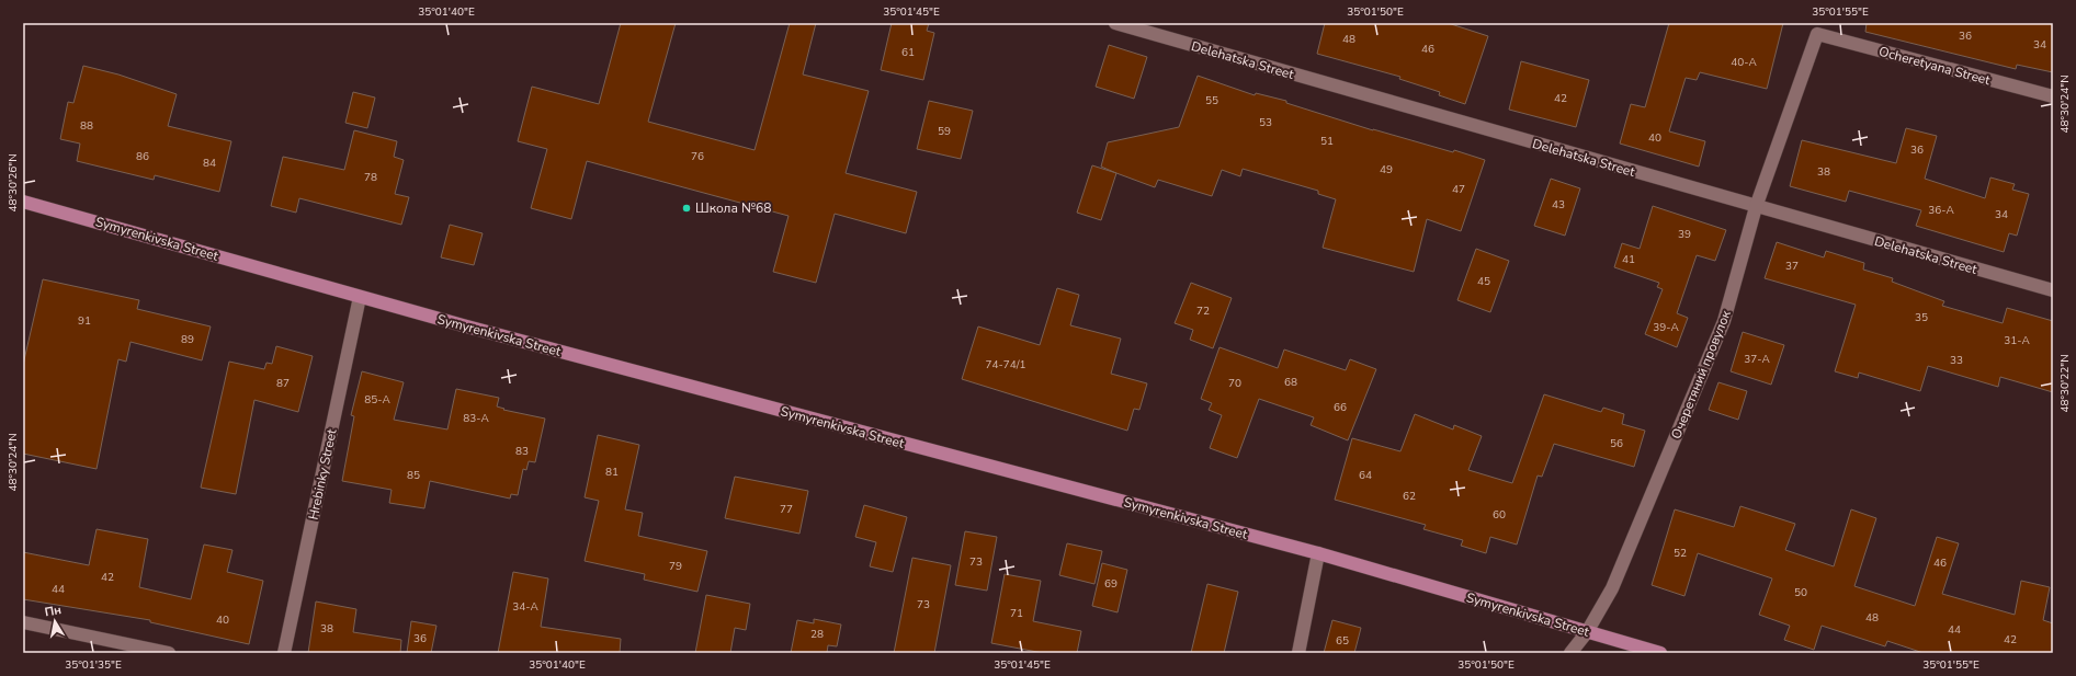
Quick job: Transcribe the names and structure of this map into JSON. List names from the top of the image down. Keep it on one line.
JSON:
{"streets":{"main road":["Symyrenkivska Street"],"street":["Delehatska Street","Ocheretyana Street","Очеретяний провулок","Hrebinky Street"]},"crossings":[["Delehatska Street","Очеретяний провулок"],["Ocheretyana Street","Очеретяний провулок"],["Symyrenkivska Street","Очеретяний провулок"],["Symyrenkivska Street","Hrebinky Street"]],"places":["Школа №68"],"house_numbers":["36","48","34","46","61","40-А","42","55","53","88","59","40","51","36","86","76","84","49","38","78","47","43","36-А","34","39","41","37","45","72","35","91","39-А","89","31-А","37-А","33","74-74/1","68","87","70","85-А","66","83-А","56","83","81","85","64","62","77","60","52","73","46","79","42","69","44","50","73","34-А","71","48","40","38","44","28","36","42","65"],"north":"top","coordinates":["35°01'40\"E","35°01'45\"E","35°01'50\"E","35°01'55\"E","48°30'24\"N","48°30'26\"N","48°30'22\"N","35°01'35\"E"]}
